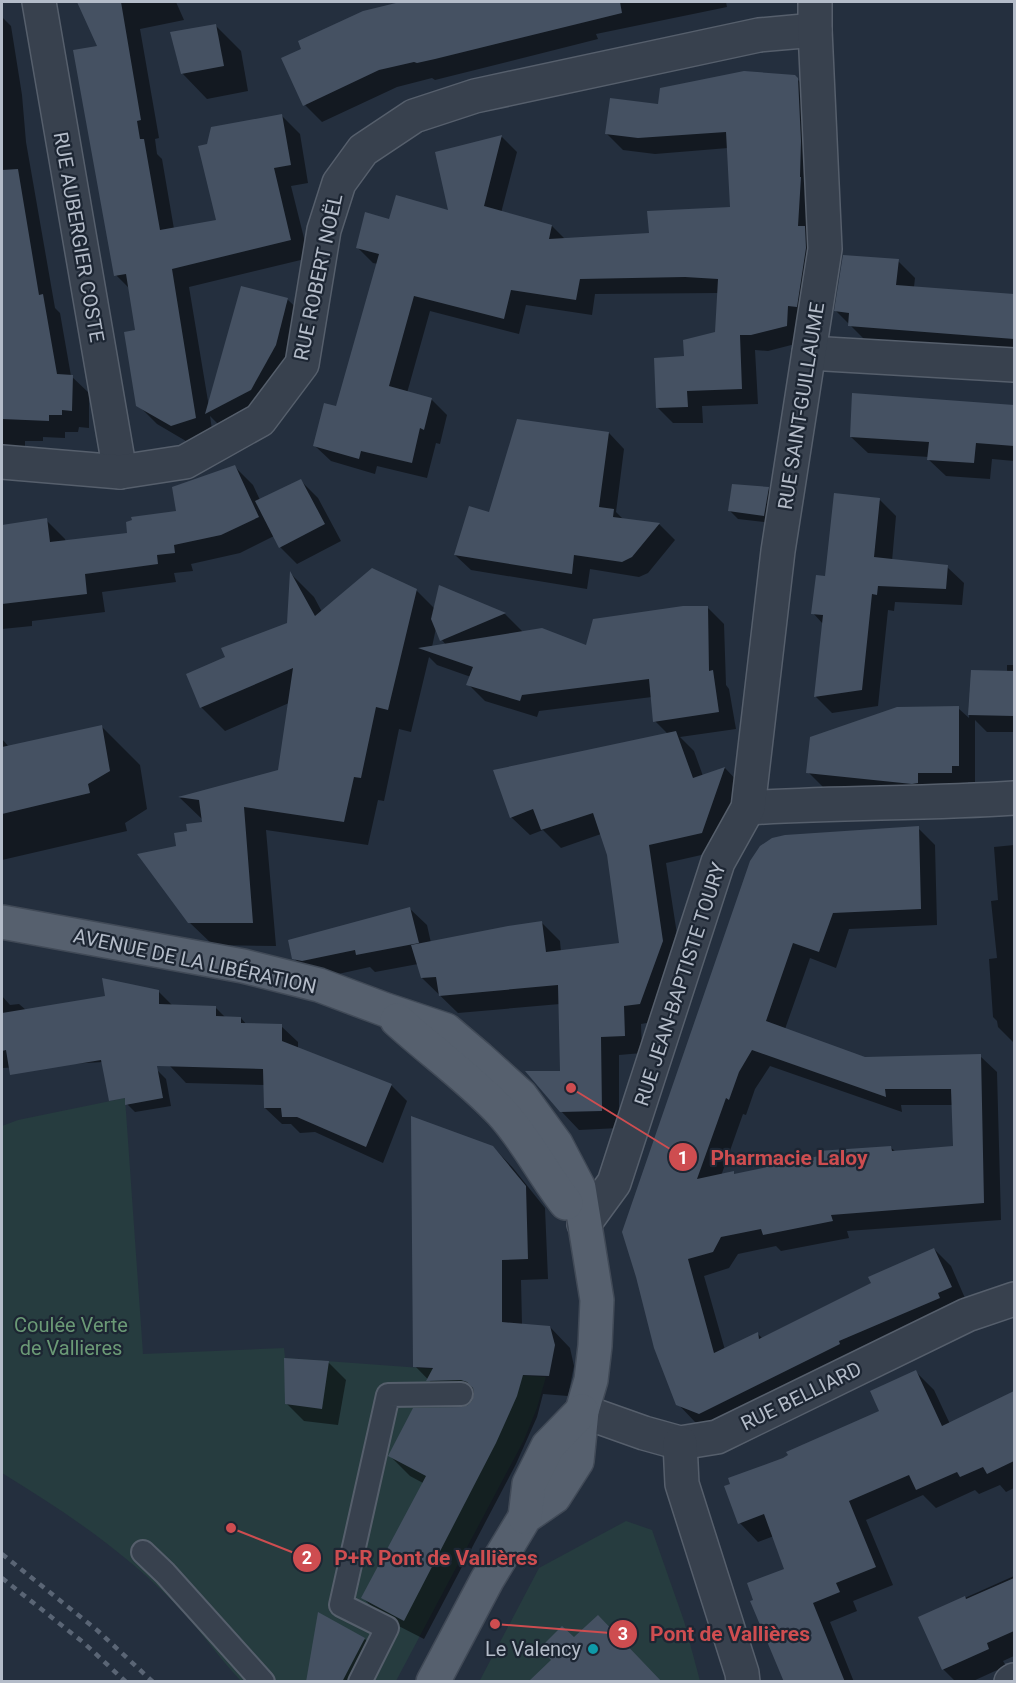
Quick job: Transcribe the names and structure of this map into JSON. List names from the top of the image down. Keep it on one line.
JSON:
{"streets":{"main road":["AVENUE DE LA LIBÉRATION"],"street":["RUE AUBERGIER COSTE","RUE ROBERT NOËL","RUE SAINT-GUILLAUME","RUE JEAN-BAPTISTE TOURY","RUE BELLIARD"]},"crossings":[["RUE AUBERGIER COSTE","RUE ROBERT NOËL"],["RUE ROBERT NOËL","RUE SAINT-GUILLAUME"],["RUE SAINT-GUILLAUME","RUE JEAN-BAPTISTE TOURY"],["AVENUE DE LA LIBÉRATION","RUE JEAN-BAPTISTE TOURY"],["AVENUE DE LA LIBÉRATION","RUE BELLIARD"]],"parks":["Coulée Verte de Vallieres"],"places":["Pharmacie Laloy","P+R Pont de Vallières","Pont de Vallières","Le Valency"]}
